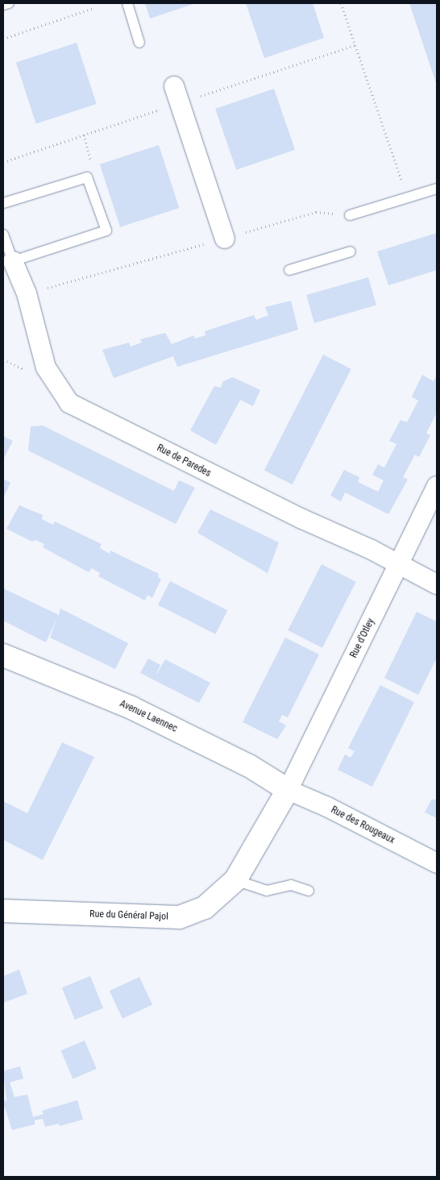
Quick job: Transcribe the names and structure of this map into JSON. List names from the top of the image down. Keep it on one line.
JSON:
{"streets":{"street":["Rue de Paredes","Rue d'Otley","Avenue Laennec","Rue des Rougeaux","Rue du Général Pajol"]},"crossings":[["Rue de Paredes","Rue d'Otley"],["Rue d'Otley","Avenue Laennec"],["Rue d'Otley","Rue des Rougeaux"],["Rue d'Otley","Rue du Général Pajol"],["Avenue Laennec","Rue des Rougeaux"],["Avenue Laennec","Rue du Général Pajol"],["Rue des Rougeaux","Rue du Général Pajol"]]}
